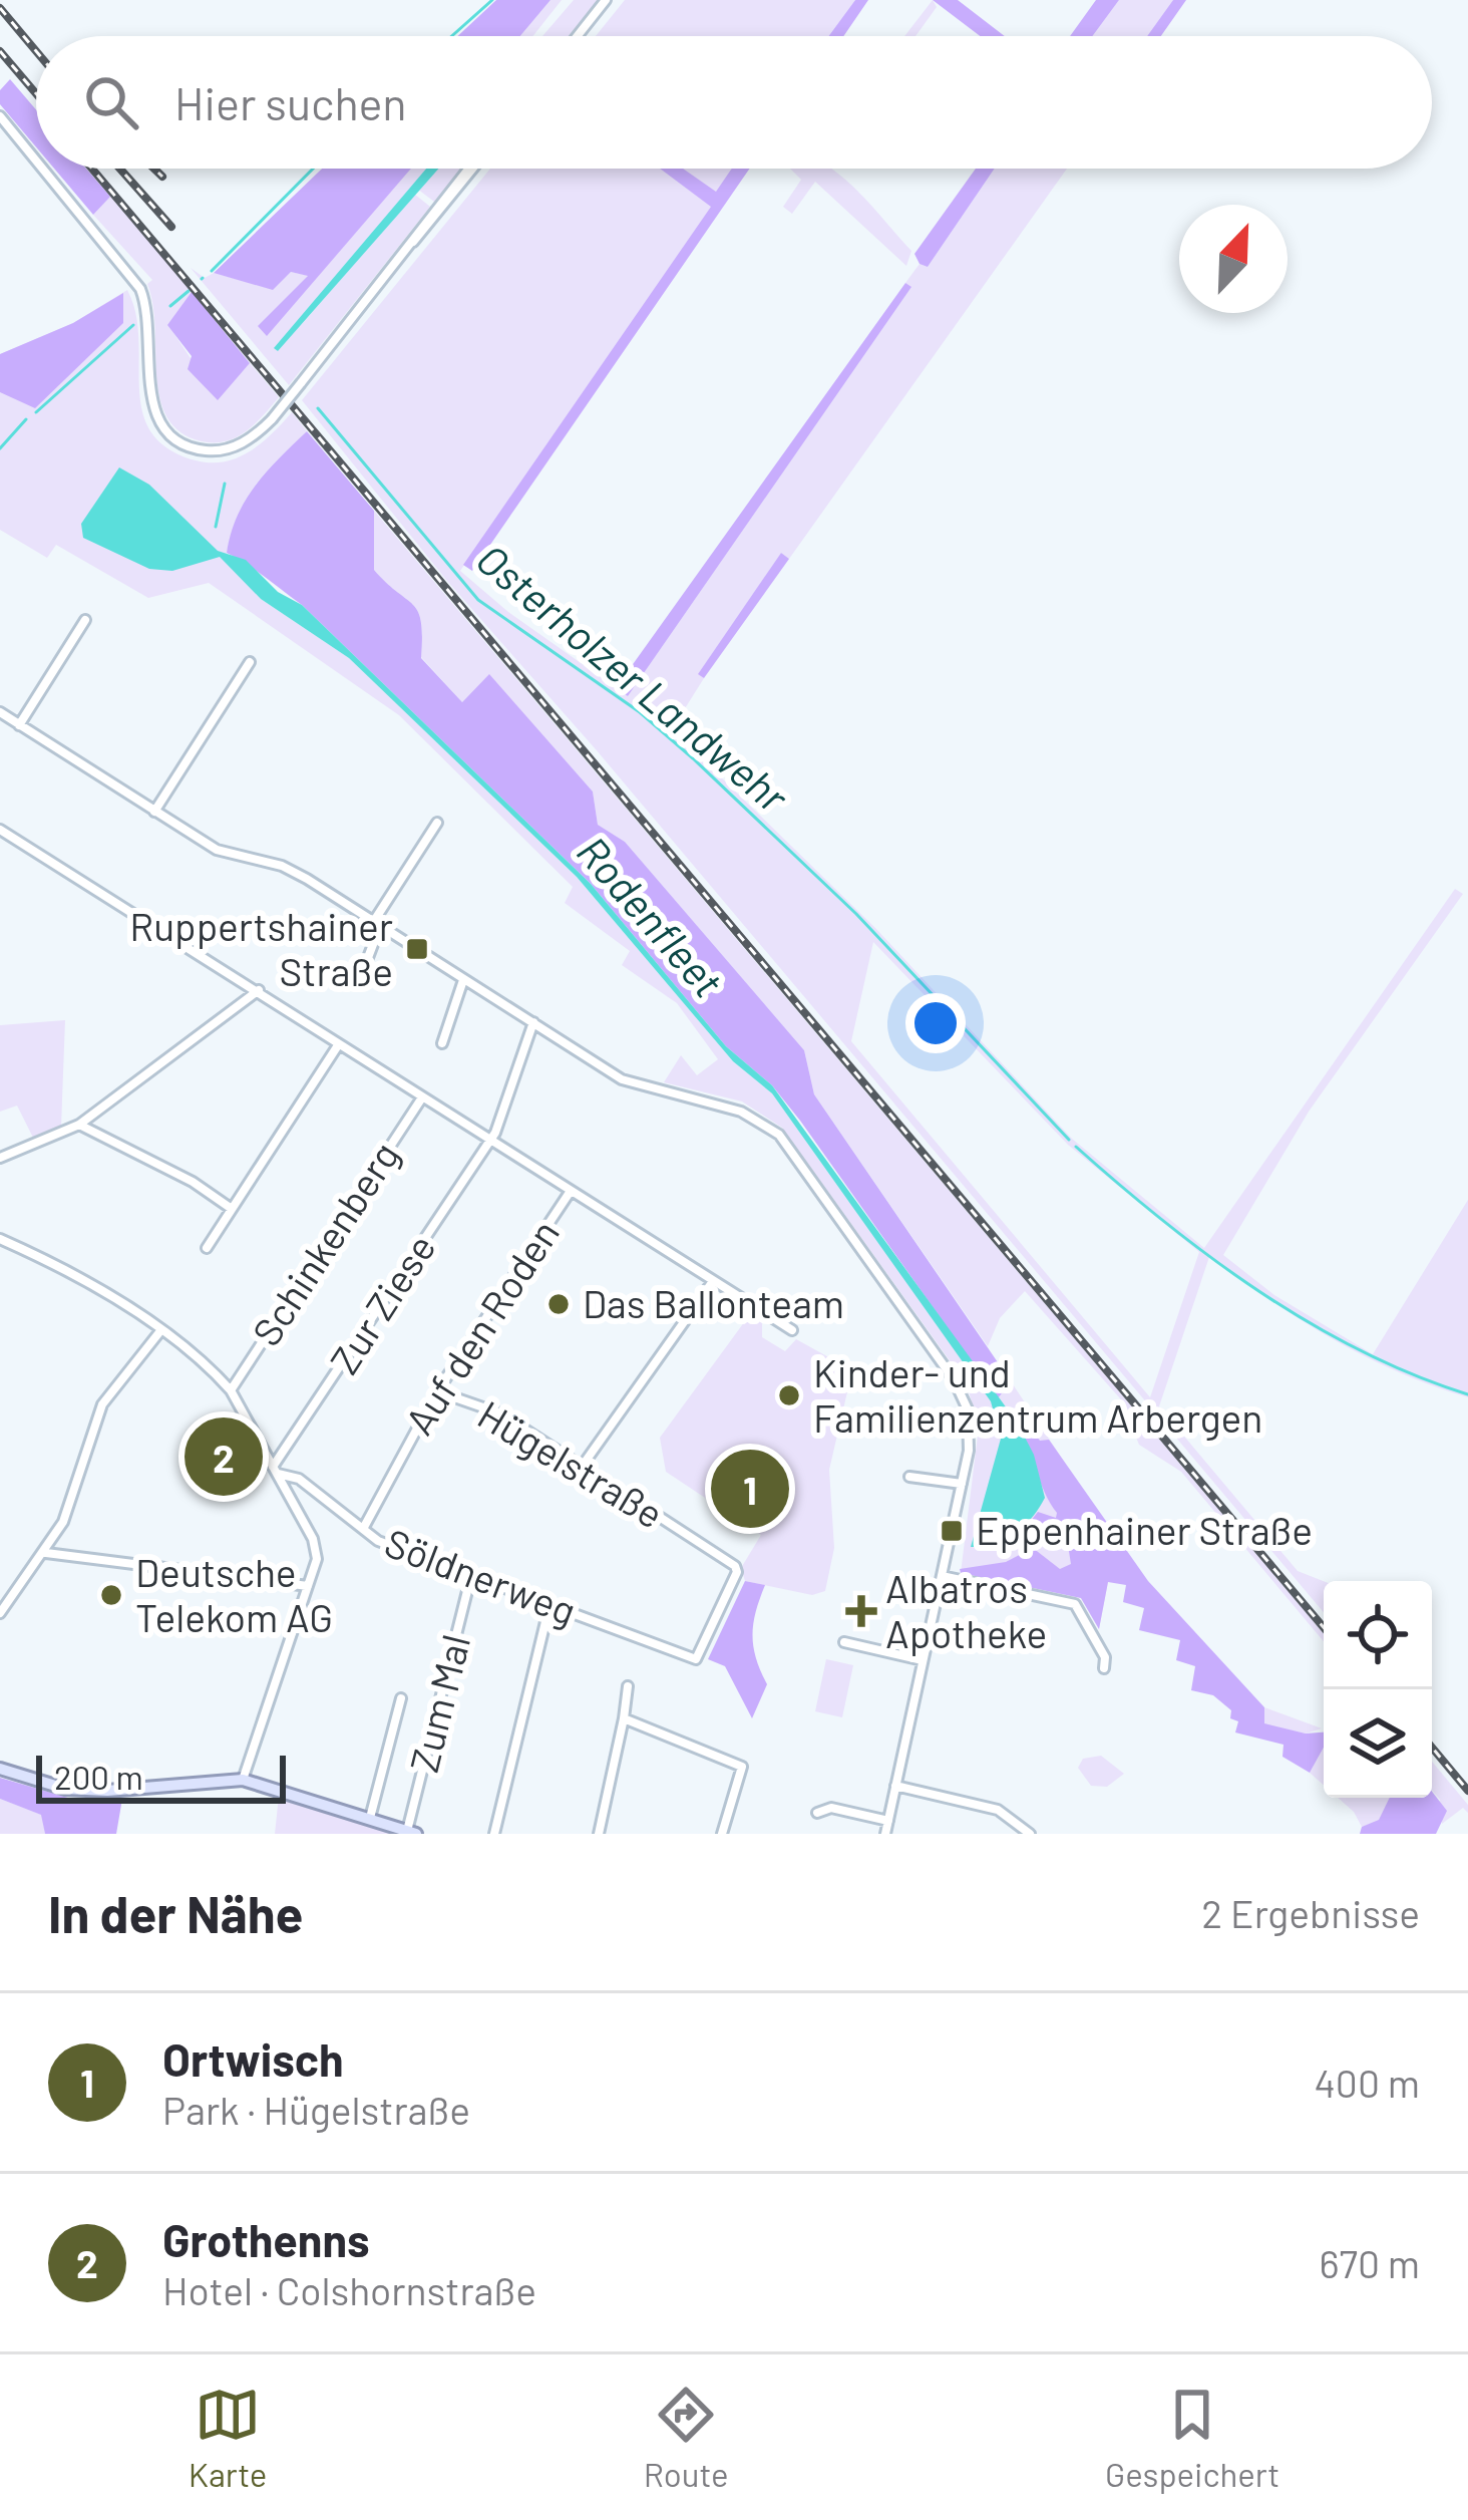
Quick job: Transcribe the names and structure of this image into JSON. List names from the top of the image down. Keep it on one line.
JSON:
{"streets":{"street":["Schinkenberg","Zur Ziese","Auf den Roden","Hügelstraße","Söldnerweg","Zum Mal"]},"crossings":[["Zur Ziese","Söldnerweg"],["Auf den Roden","Hügelstraße"],["Auf den Roden","Söldnerweg"],["Hügelstraße","Söldnerweg"],["Söldnerweg","Zum Mal"]],"water":["Osterholzer Landwehr","Rodenfleet"],"places":{"transit":["Ruppertshainer Straße","Eppenhainer Straße"],"other":["Das Ballonteam","Kinder- und Familienzentrum Arbergen","Deutsche Telekom AG"],"health":["Albatros Apotheke"]},"scale_bar":"200 m","north":"top right","page":{"search":"Hier suchen","pins":["2","1"],"scale":"200 m","heading":["In der Nähe","2 Ergebnisse"],"list":[{"mark":"1","name":"Ortwisch","note":"Park · Hügelstraße","value":"400 m"},{"mark":"2","name":"Grothenns","note":"Hotel · Colshornstraße","value":"670 m"}],"nav":["Karte","Route","Gespeichert"]}}
